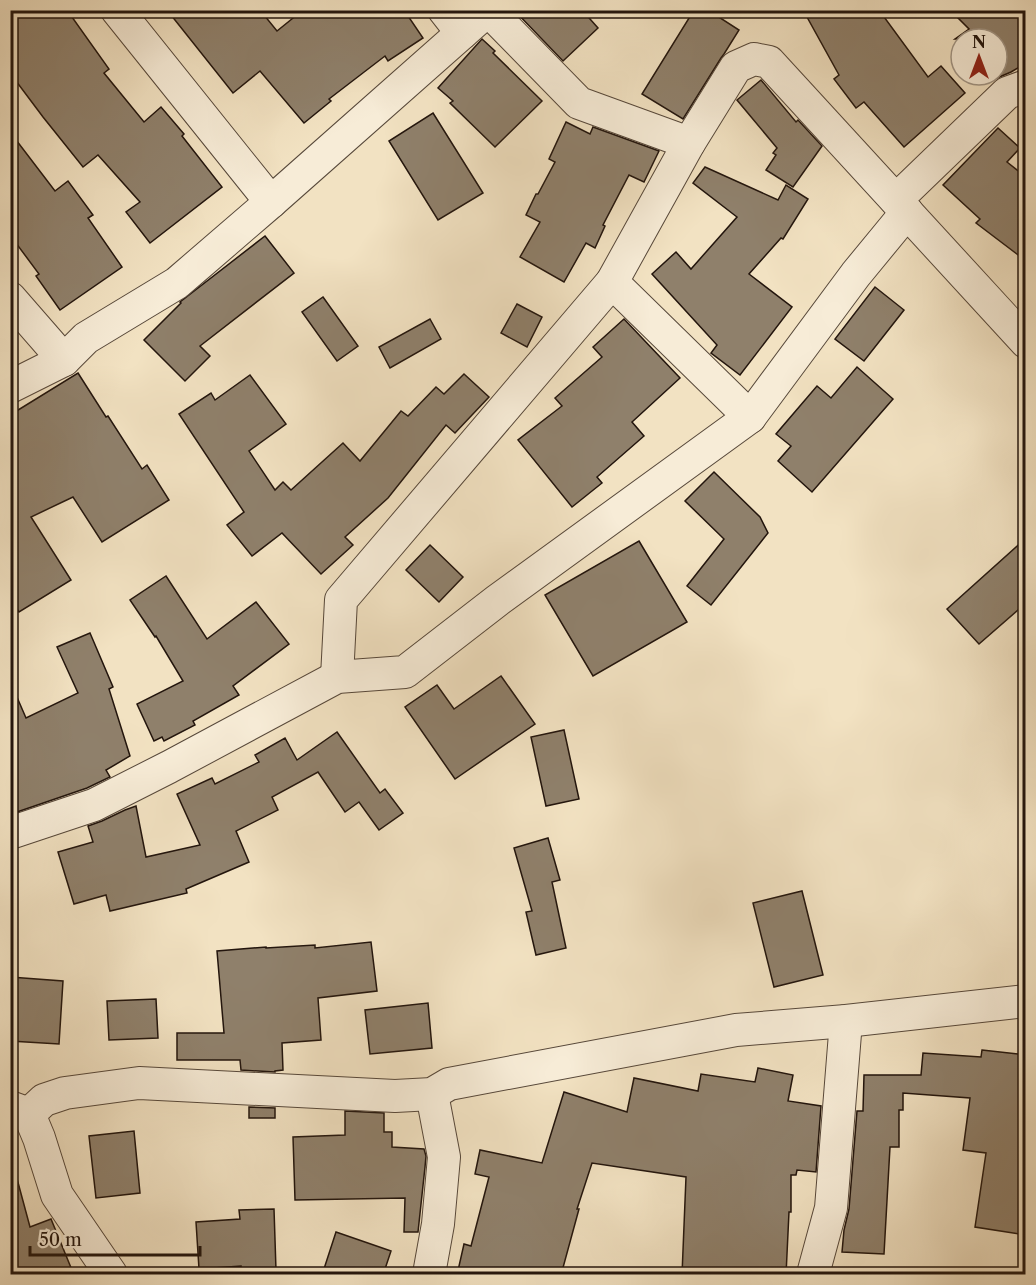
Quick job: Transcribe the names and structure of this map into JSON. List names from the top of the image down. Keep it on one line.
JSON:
{"scale_bar":"50 m","north":"top"}
